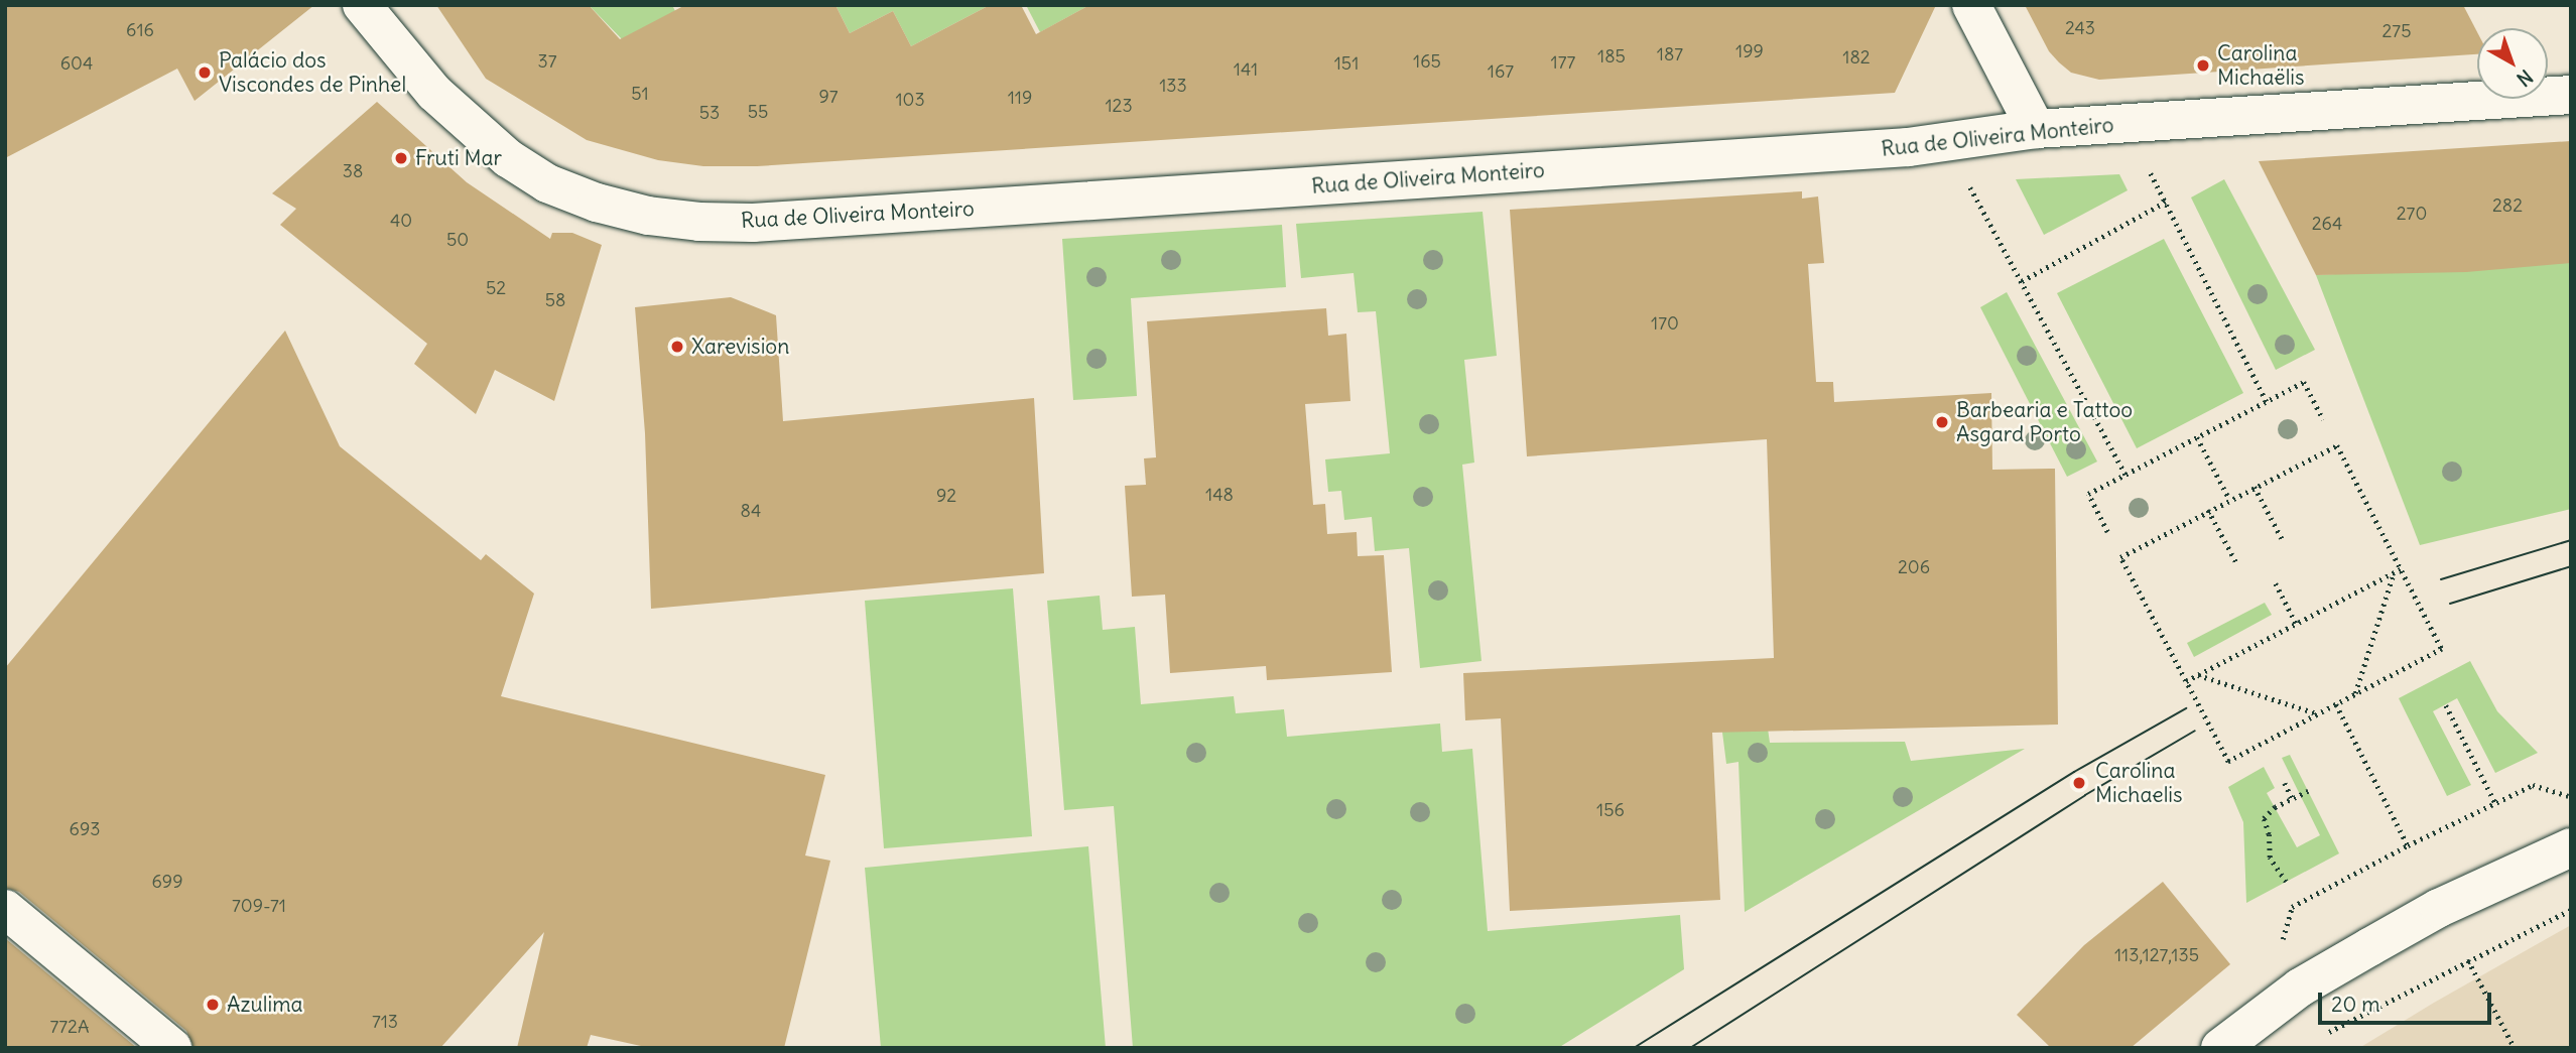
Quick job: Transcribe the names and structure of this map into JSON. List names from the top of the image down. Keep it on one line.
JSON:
{"streets":{"street":["Rua de Oliveira Monteiro"]},"places":["Carolina Michaëlis","Palácio dos Viscondes de Pinhel","Fruti Mar","Xarevision","Barbearia e Tattoo Asgard Porto","Carolina Michaelis","Azulima"],"house_numbers":["243","616","275","199","187","185","182","37","165","177","604","151","141","167","133","51","97","119","103","123","55","53","38","282","270","40","264","50","52","58","170","148","92","84","206","156","693","699","709-71","113,127,135","713","772A"],"scale_bar":"20 m","north":"bottom right"}
